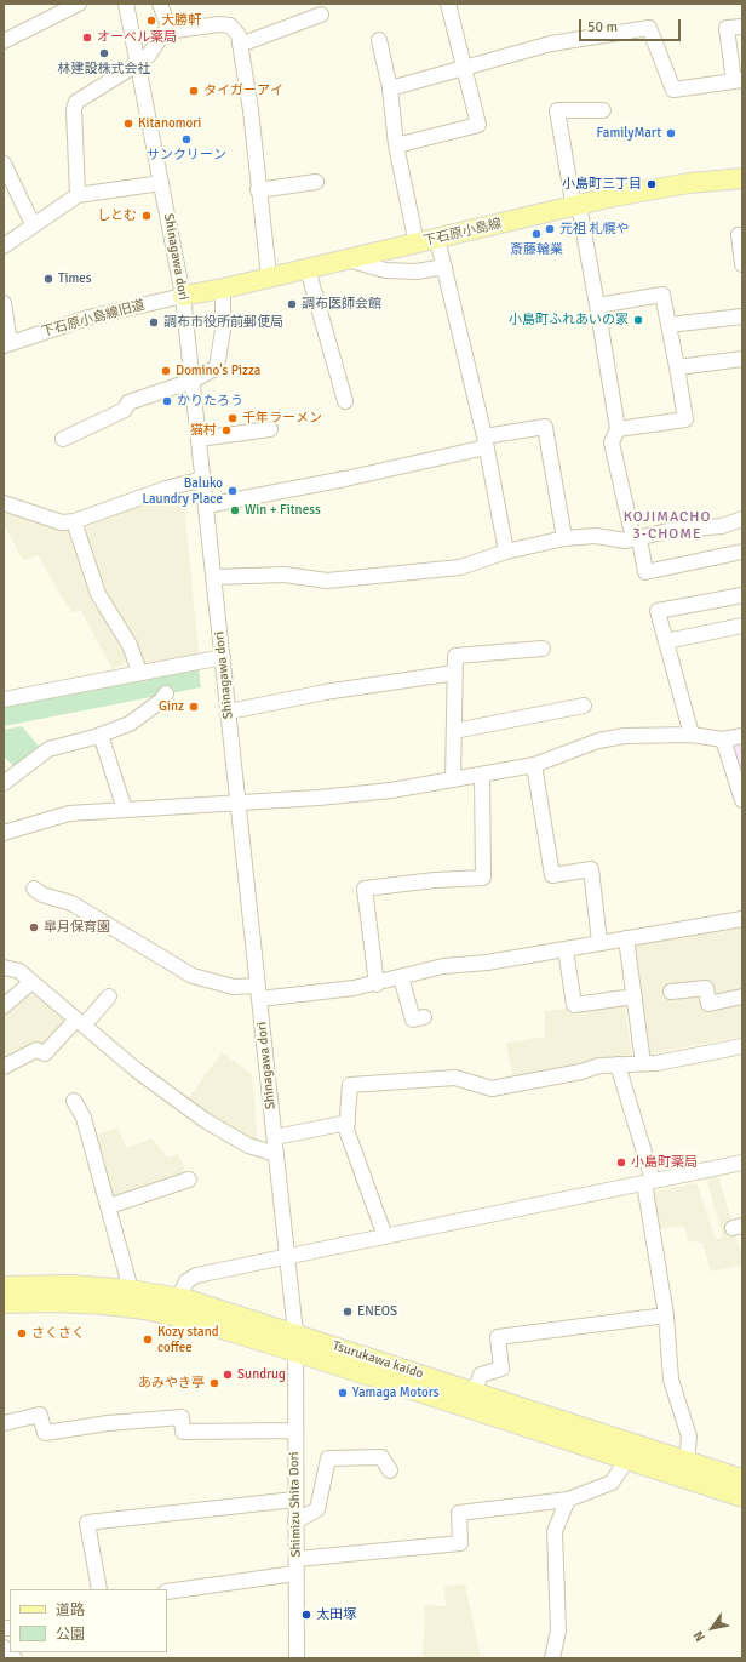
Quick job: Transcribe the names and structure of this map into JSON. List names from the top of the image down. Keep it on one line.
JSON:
{"streets":{"main road":["下石原小島線","Tsurukawa kaido"],"street":["Shinagawa dori","下石原小島線旧道","Shimizu Shita Dori"]},"crossings":[["下石原小島線","Shinagawa dori"],["下石原小島線","下石原小島線旧道"],["Shinagawa dori","下石原小島線旧道"],["Shinagawa dori","Tsurukawa kaido"],["Shinagawa dori","Shimizu Shita Dori"],["Tsurukawa kaido","Shimizu Shita Dori"]],"districts":["KOJIMACHO 3-CHOME"],"places":["大勝軒","オーベル薬局","林建設株式会社","タイガーアイ","Kitanomori","FamilyMart","サンクリーン","小島町三丁目","しとむ","元祖 札幌や","斎藤輪業","Times","調布医師会館","小島町ふれあいの家","調布市役所前郵便局","Domino's Pizza","かりたろう","千年ラーメン","猫村","Baluko Laundry Place","Win + Fitness","Ginz","皐月保育園","小島町薬局","ENEOS","さくさく","Kozy stand coffee","Sundrug","あみやき亭","Yamaga Motors","太田塚"],"legend":["道路","公園"],"scale_bar":"50 m","north":"bottom left"}
